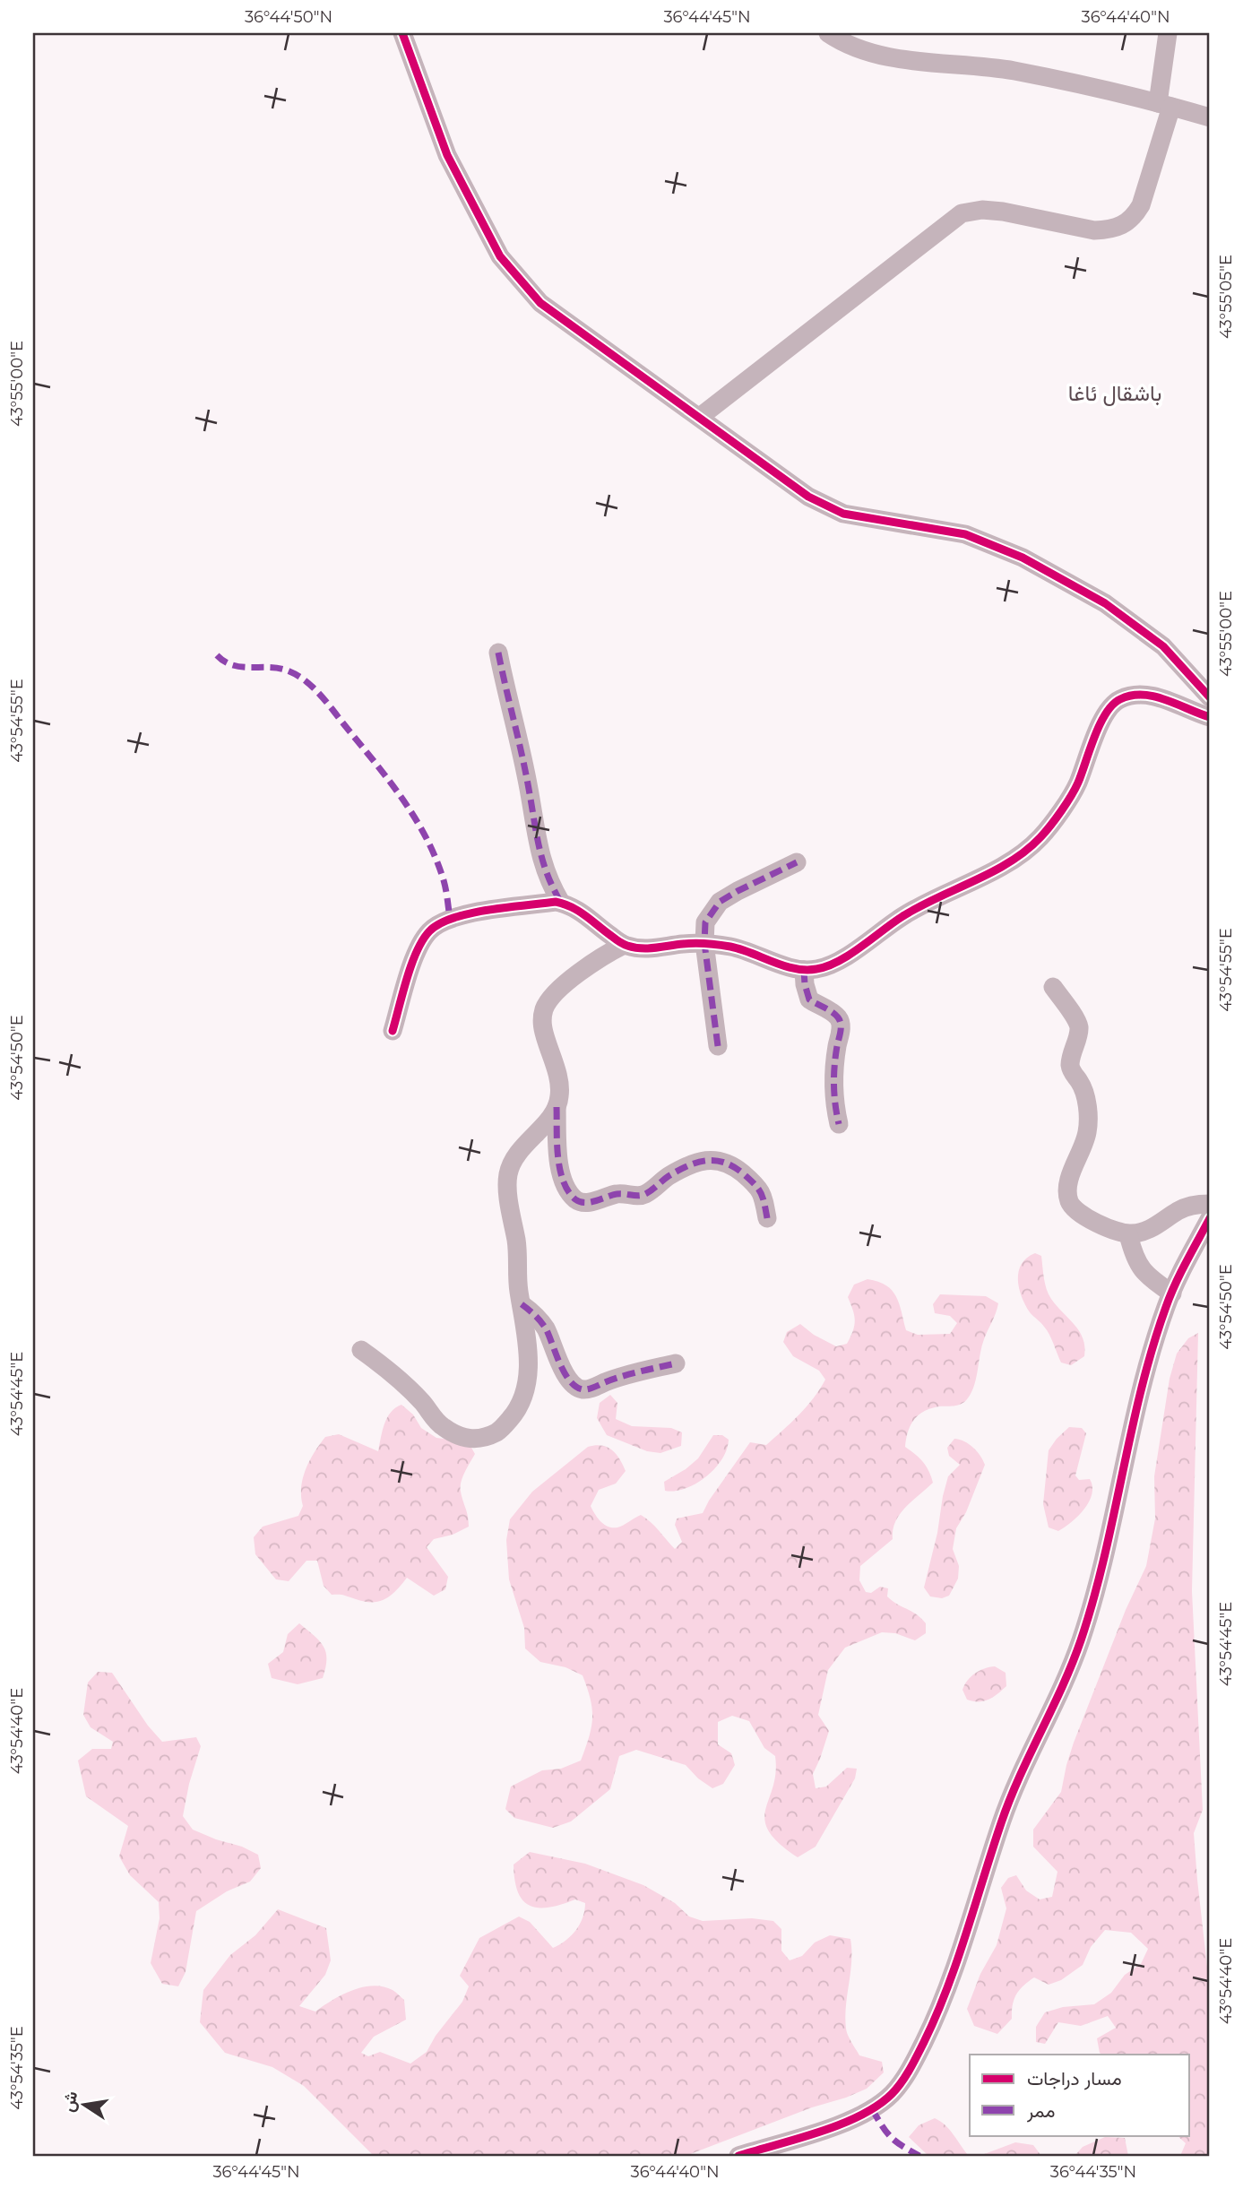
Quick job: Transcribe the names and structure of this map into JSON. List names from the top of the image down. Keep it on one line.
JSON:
{"districts":["باشقال ئاغا"],"legend":["مسار دراجات","ممر"],"north":"left","coordinates":["36°44'50\"N","36°44'45\"N","36°44'40\"N","43°55'05\"E","43°55'00\"E","43°54'55\"E","43°54'50\"E","43°54'45\"E","43°54'40\"E","43°54'35\"E","36°44'35\"N"]}
